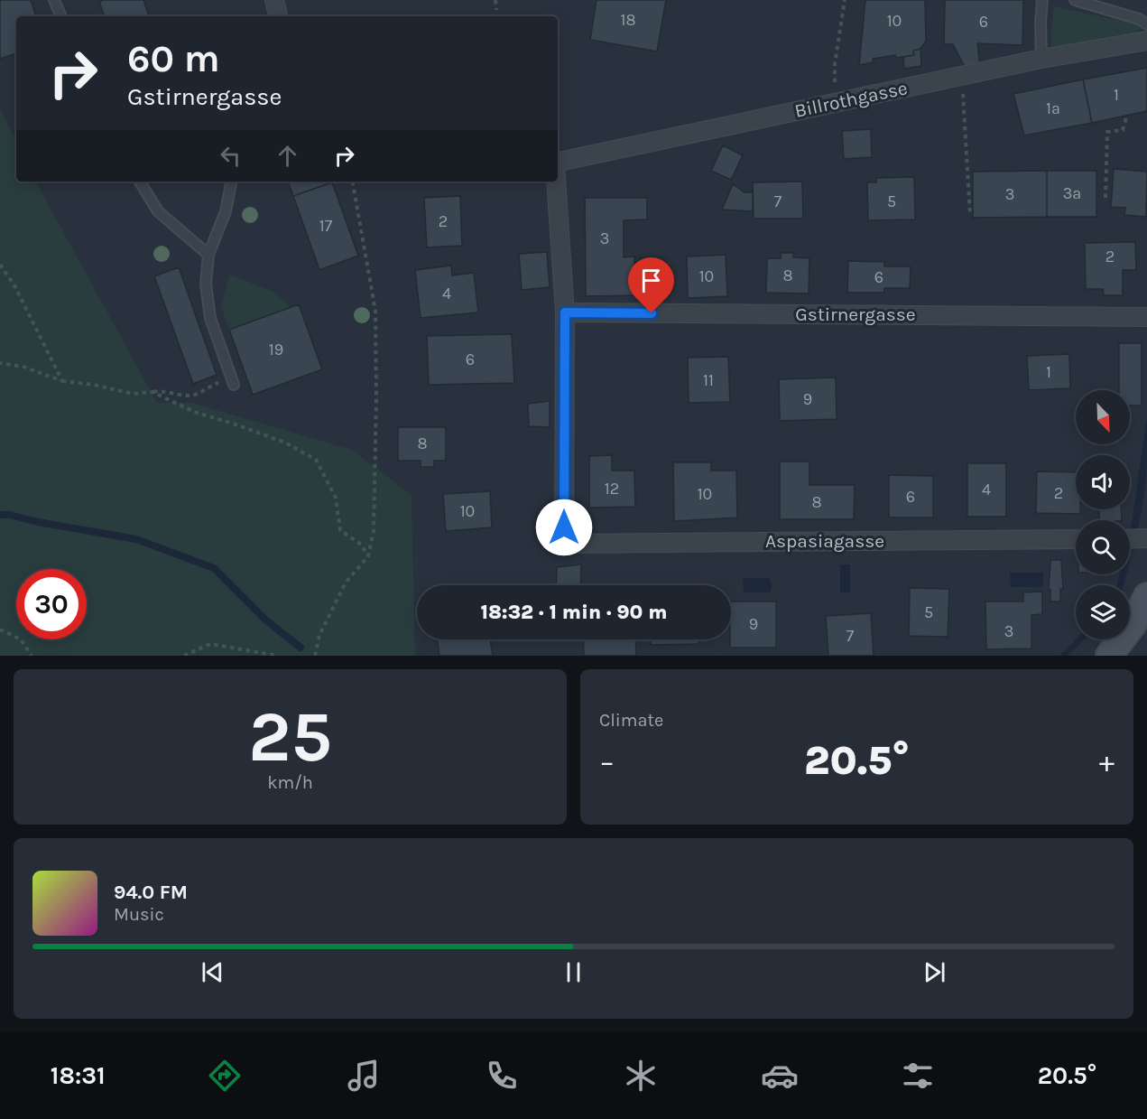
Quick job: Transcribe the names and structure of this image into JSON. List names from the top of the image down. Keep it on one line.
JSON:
{"streets":{"street":["Billrothgasse","Gstirnergasse","Aspasiagasse"]},"crossings":[["Gstirnergasse","Aspasiagasse"]],"house_numbers":["18","10","6","1","1a","3a","3","7","5","2","17","3","2","8","10","6","4","19","6","1","11","9","8","12","4","2","10","6","8","10","5","9","3","7"],"north":"bottom right","page":{"turn":["60 m","Gstirnergasse"],"limit":"30","trip":"18:32 · 1 min · 90 m","tile":[["25","km/h"],"Climate"],"heat":["−","20.5°","+"],"song":["94.0 FM","Music"],"tabs":["18:31","20.5°"]}}
